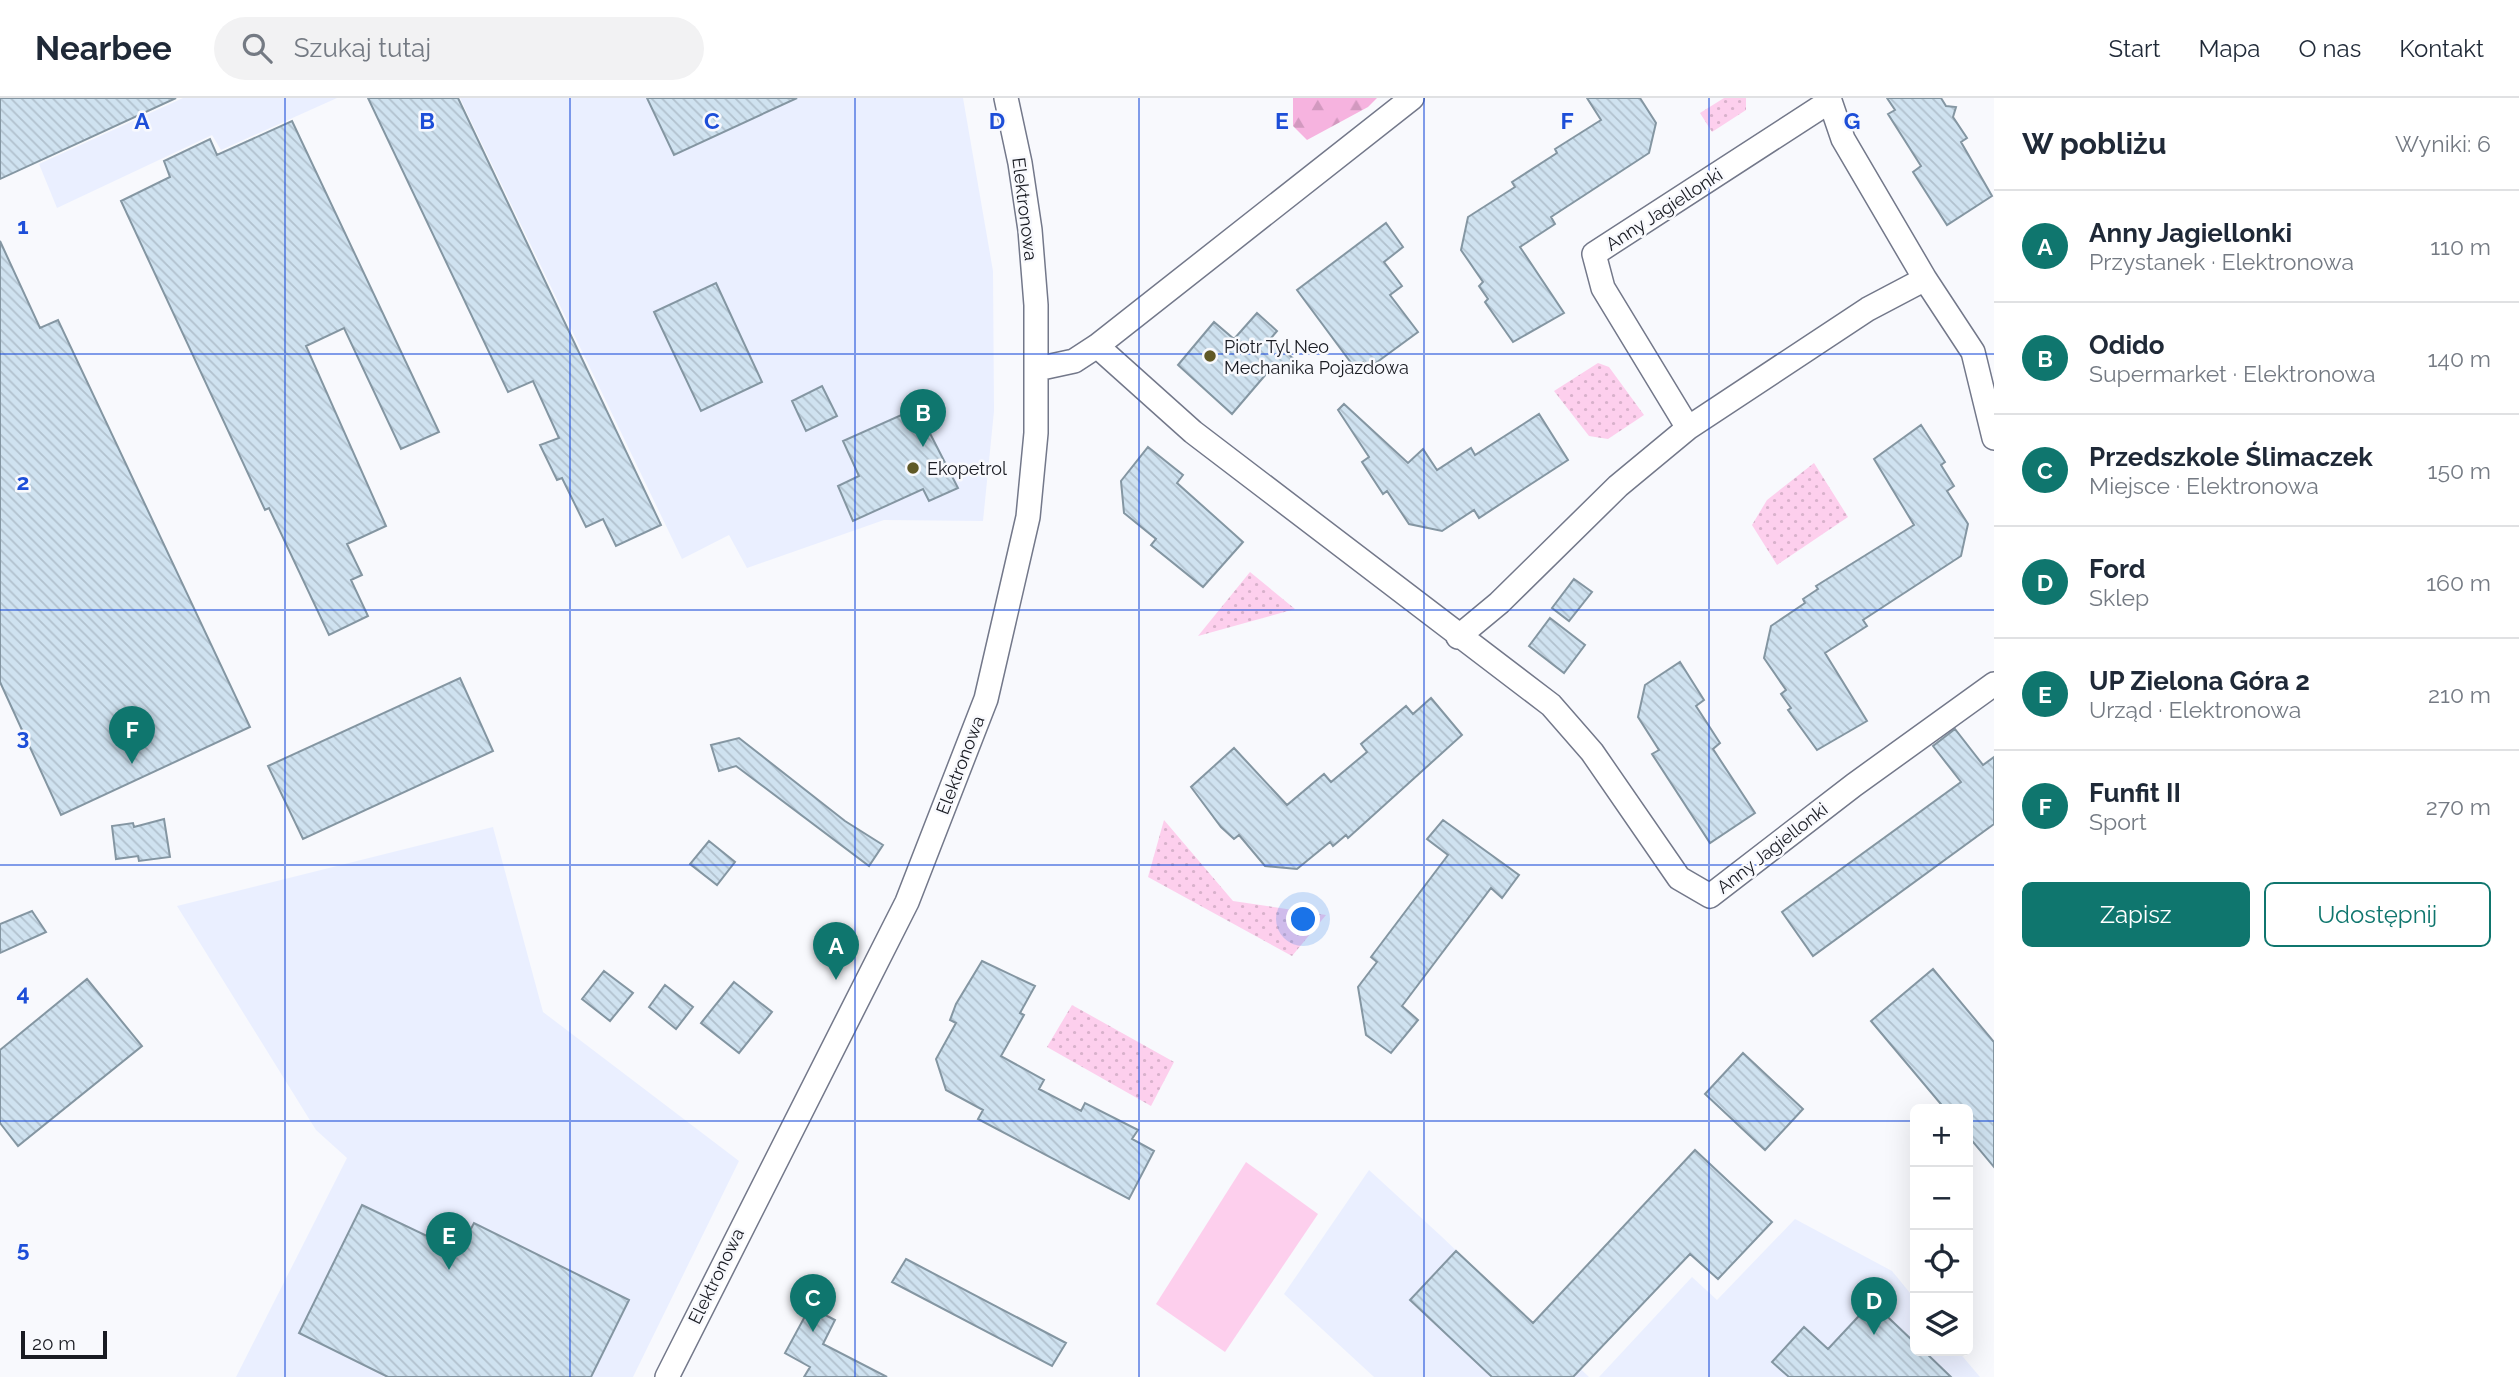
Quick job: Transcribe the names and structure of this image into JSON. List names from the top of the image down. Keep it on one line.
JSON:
{"streets":{"street":["Elektronowa","Anny Jagiellonki"]},"places":["Piotr Tyl Neo Mechanika Pojazdowa","Ekopetrol"],"scale_bar":"20 m","page":{"header":"Nearbee","search":"Szukaj tutaj","nav":["Start","Mapa","O nas","Kontakt"],"heading":["W pobliżu","Wyniki: 6"],"list":[{"mark":"A","name":"Anny Jagiellonki","note":"Przystanek · Elektronowa","value":"110 m"},{"mark":"B","name":"Odido","note":"Supermarket · Elektronowa","value":"140 m"},{"mark":"C","name":"Przedszkole Ślimaczek","note":"Miejsce · Elektronowa","value":"150 m"},{"mark":"D","name":"Ford","note":"Sklep","value":"160 m"},{"mark":"E","name":"UP Zielona Góra 2","note":"Urząd · Elektronowa","value":"210 m"},{"mark":"F","name":"Funfit II","note":"Sport","value":"270 m"}],"pins":["B","F","A","E","C","D"],"buttons":["Zapisz","Udostępnij"],"map_buttons":["+","−"],"scale":"20 m"},"grid":{"columns":["A","B","C","D","E","F","G"],"rows":["1","2","3","4","5"]}}
